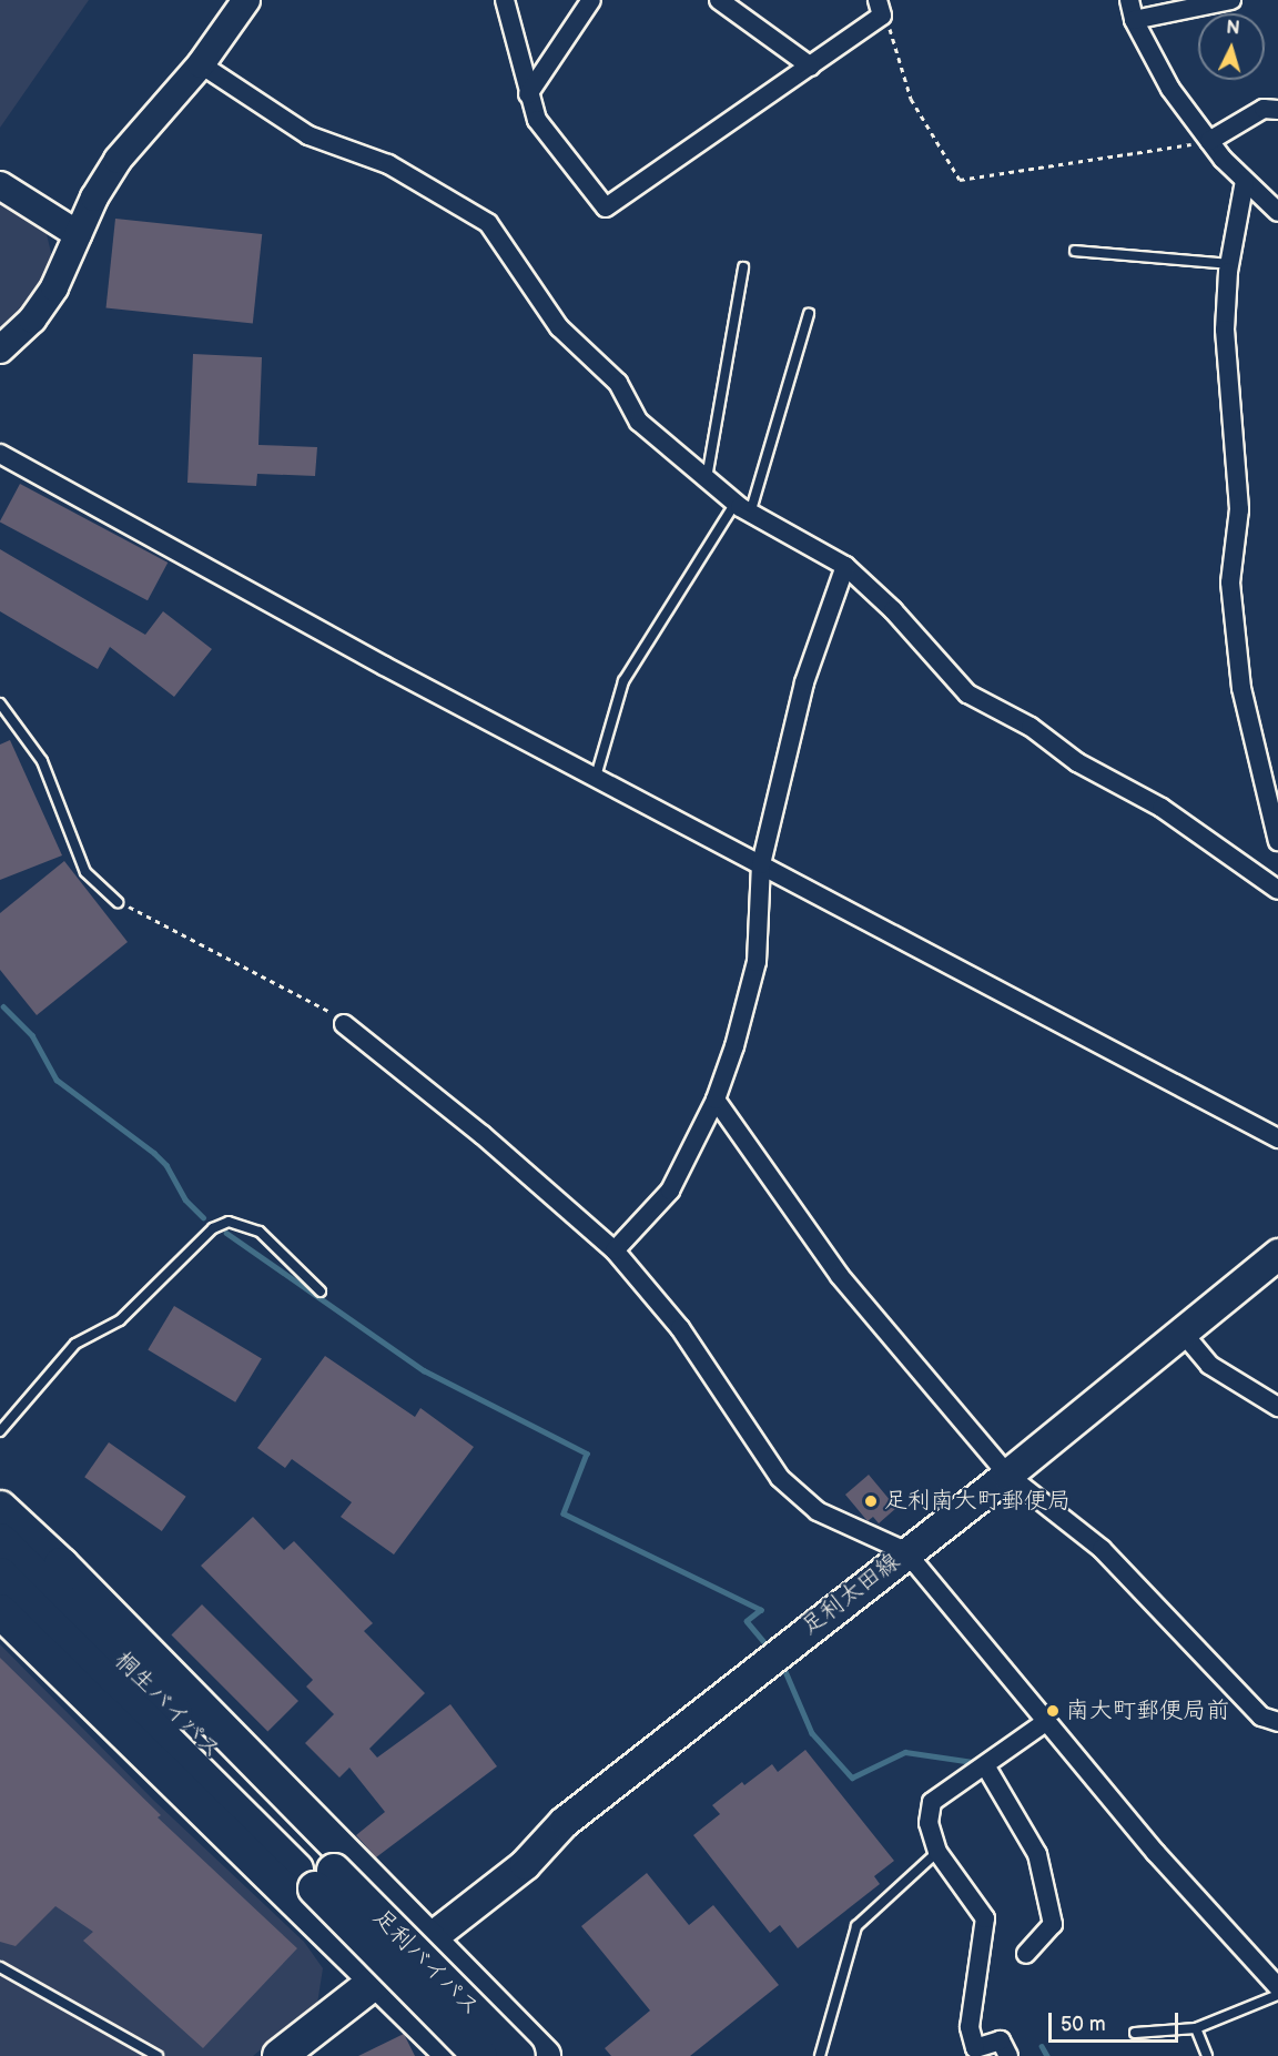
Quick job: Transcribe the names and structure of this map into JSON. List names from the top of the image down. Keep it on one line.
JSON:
{"streets":{"highway":["桐生バイパス","足利バイパス"],"main road":["足利太田線"]},"crossings":[["桐生バイパス","足利バイパス"]],"places":["足利南大町郵便局","南大町郵便局前"],"scale_bar":"50 m","north":"top"}
